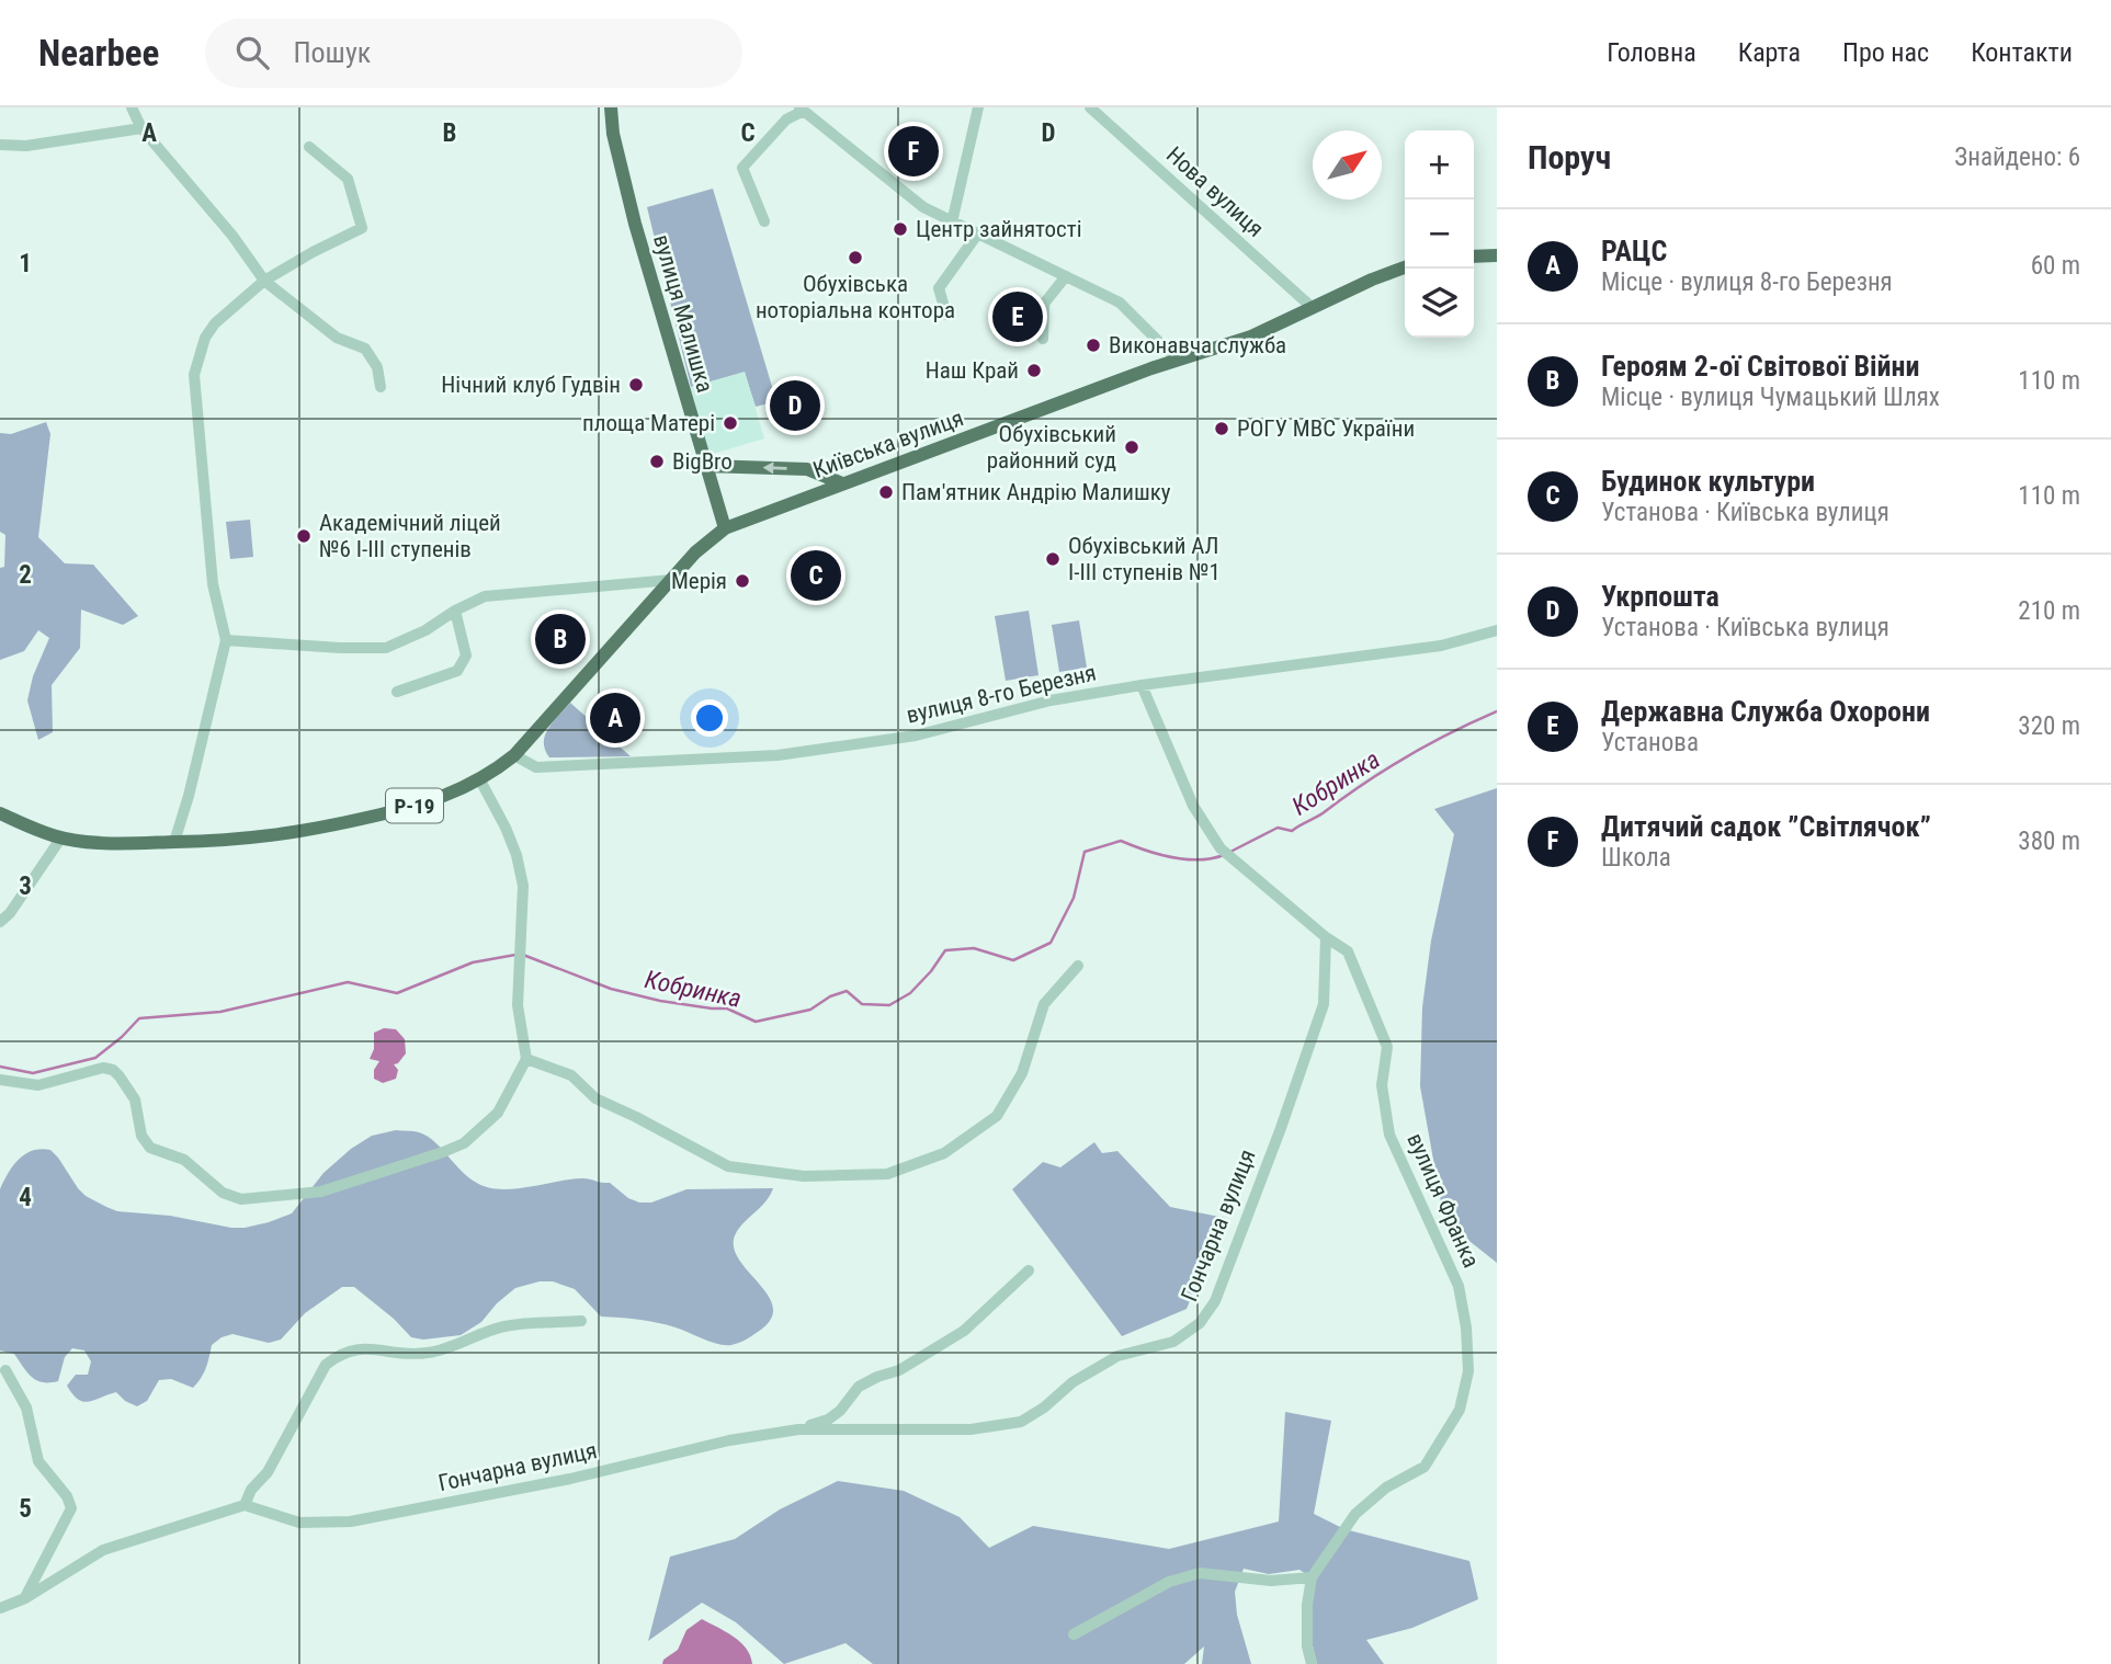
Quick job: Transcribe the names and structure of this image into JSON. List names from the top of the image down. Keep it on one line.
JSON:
{"streets":{"main road":["вулиця Малишка","Київська вулиця","Р-19"],"street":["Нова вулиця","вулиця 8-го Березня","вулиця Франка","Гончарна вулиця"]},"crossings":[["Нова вулиця","Київська вулиця"],["вулиця Малишка","Київська вулиця"],["вулиця Малишка","Р-19"],["Київська вулиця","Р-19"],["вулиця 8-го Березня","Р-19"],["вулиця Франка","Гончарна вулиця"]],"water":["Кобринка"],"places":["Центр зайнятості","Обухівська ноторіальна контора","Виконавча служба","Наш Край","Нічний клуб Гудвін","площа Матері","РОГУ МВС України","Обухівський районний суд","BigBro","Пам'ятник Андрію Малишку","Академічний ліцей №6 І-ІІІ ступенів","Обухівський АЛ І-ІІІ ступенів №1","Мерія"],"north":"top right","page":{"header":"Nearbee","search":"Пошук","nav":["Головна","Карта","Про нас","Контакти"],"heading":["Поруч","Знайдено: 6"],"pins":["F","E","D","C","B","A"],"map_buttons":["+","−"],"list":[{"mark":"A","name":"РАЦС","note":"Місце · вулиця 8-го Березня","value":"60 m"},{"mark":"B","name":"Героям 2-ої Світової Війни","note":"Місце · вулиця Чумацький Шлях","value":"110 m"},{"mark":"C","name":"Будинок культури","note":"Установа · Київська вулиця","value":"110 m"},{"mark":"D","name":"Укрпошта","note":"Установа · Київська вулиця","value":"210 m"},{"mark":"E","name":"Державна Служба Охорони","note":"Установа","value":"320 m"},{"mark":"F","name":"Дитячий садок ”Світлячок”","note":"Школа","value":"380 m"}]},"grid":{"columns":["A","B","C","D"],"rows":["1","2","3","4","5"]}}
